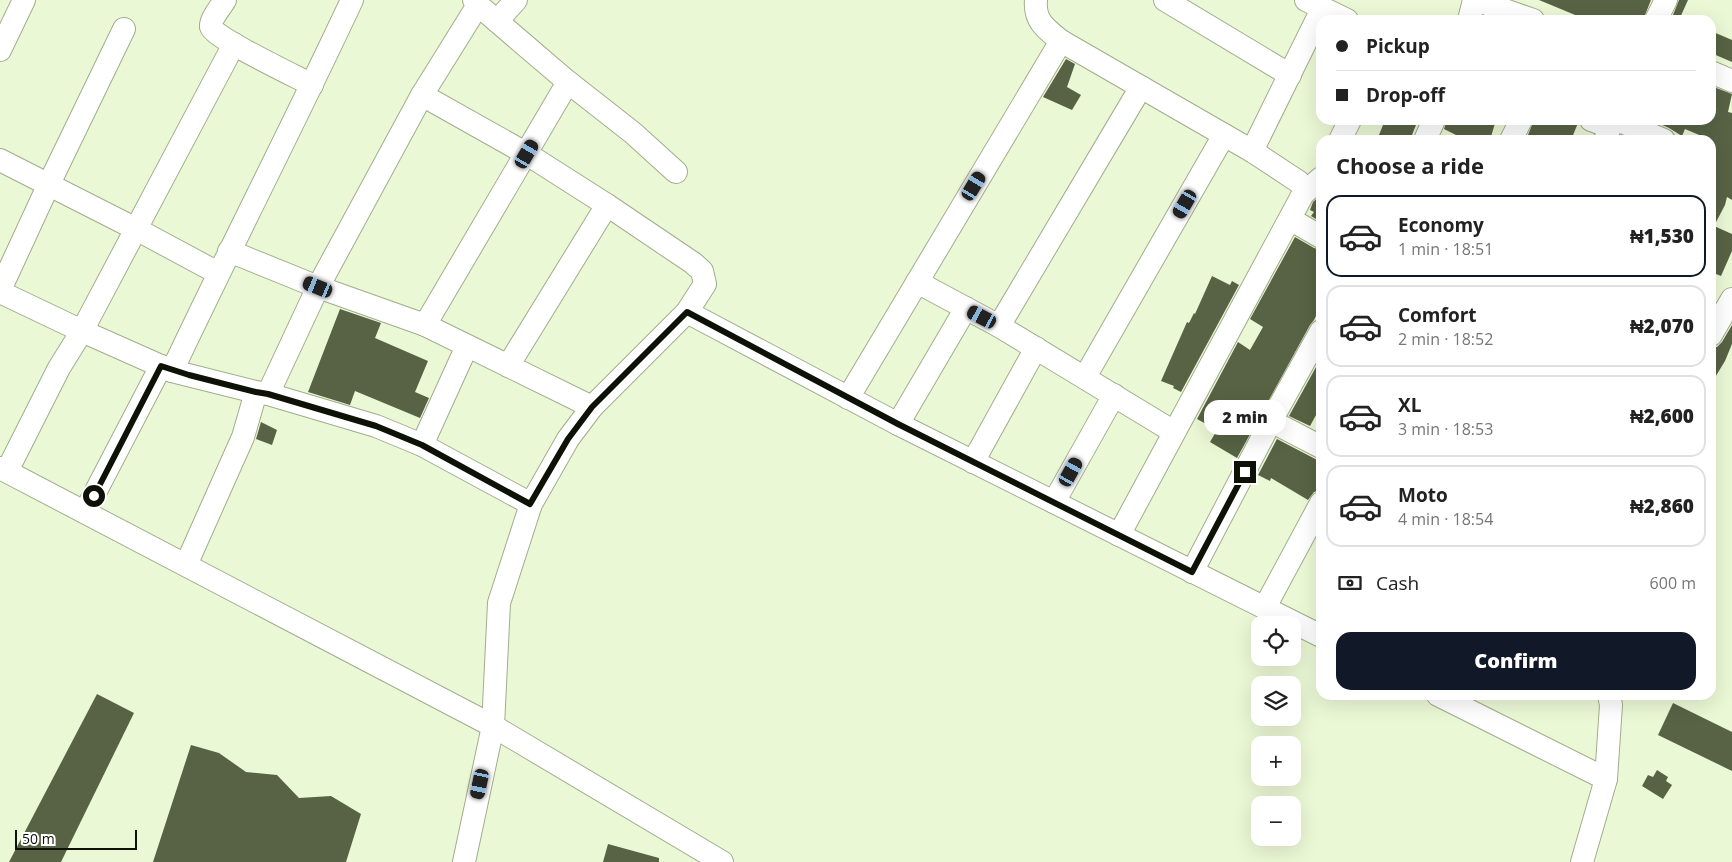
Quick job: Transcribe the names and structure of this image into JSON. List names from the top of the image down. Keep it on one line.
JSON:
{"scale_bar":"50 m","page":{"banner":["Pickup","Drop-off"],"heading":"Choose a ride","list":[{"name":"Economy","note":"1 min · 18:51","value":"₦1,530"},{"name":"Comfort","note":"2 min · 18:52","value":"₦2,070"},{"name":"XL","note":"3 min · 18:53","value":"₦2,600"},{"name":"Moto","note":"4 min · 18:54","value":"₦2,860"}],"bubble":"2 min","pay":["Cash","600 m"],"map_buttons":["+","−"],"buttons":"Confirm","scale":"50 m"}}
